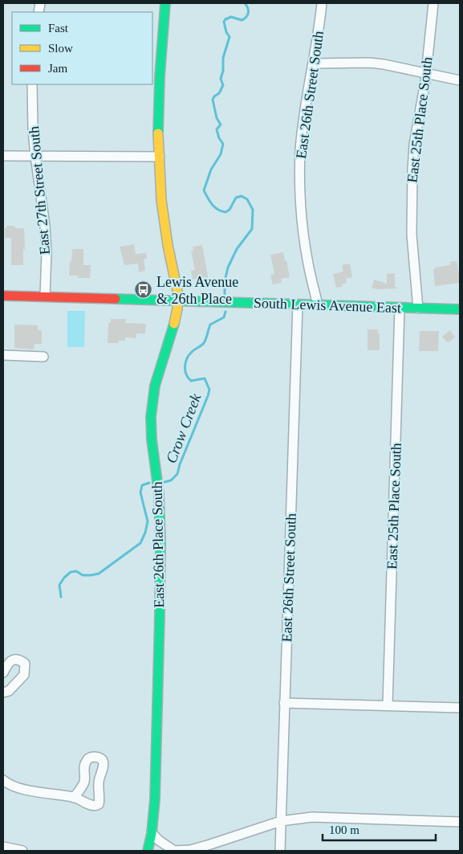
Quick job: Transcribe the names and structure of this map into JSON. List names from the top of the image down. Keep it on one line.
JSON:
{"streets":{"street":["East 26th Street South","East 25th Place South","East 27th Street South","South Lewis Avenue East","East 26th Place South"]},"crossings":[["East 26th Street South","South Lewis Avenue East"],["East 25th Place South","South Lewis Avenue East"],["East 27th Street South","South Lewis Avenue East"],["South Lewis Avenue East","East 26th Place South"]],"water":["Crow Creek"],"places":{"bus stop":["Lewis Avenue & 26th Place"]},"legend":["Fast","Slow","Jam"],"scale_bar":"100 m"}
